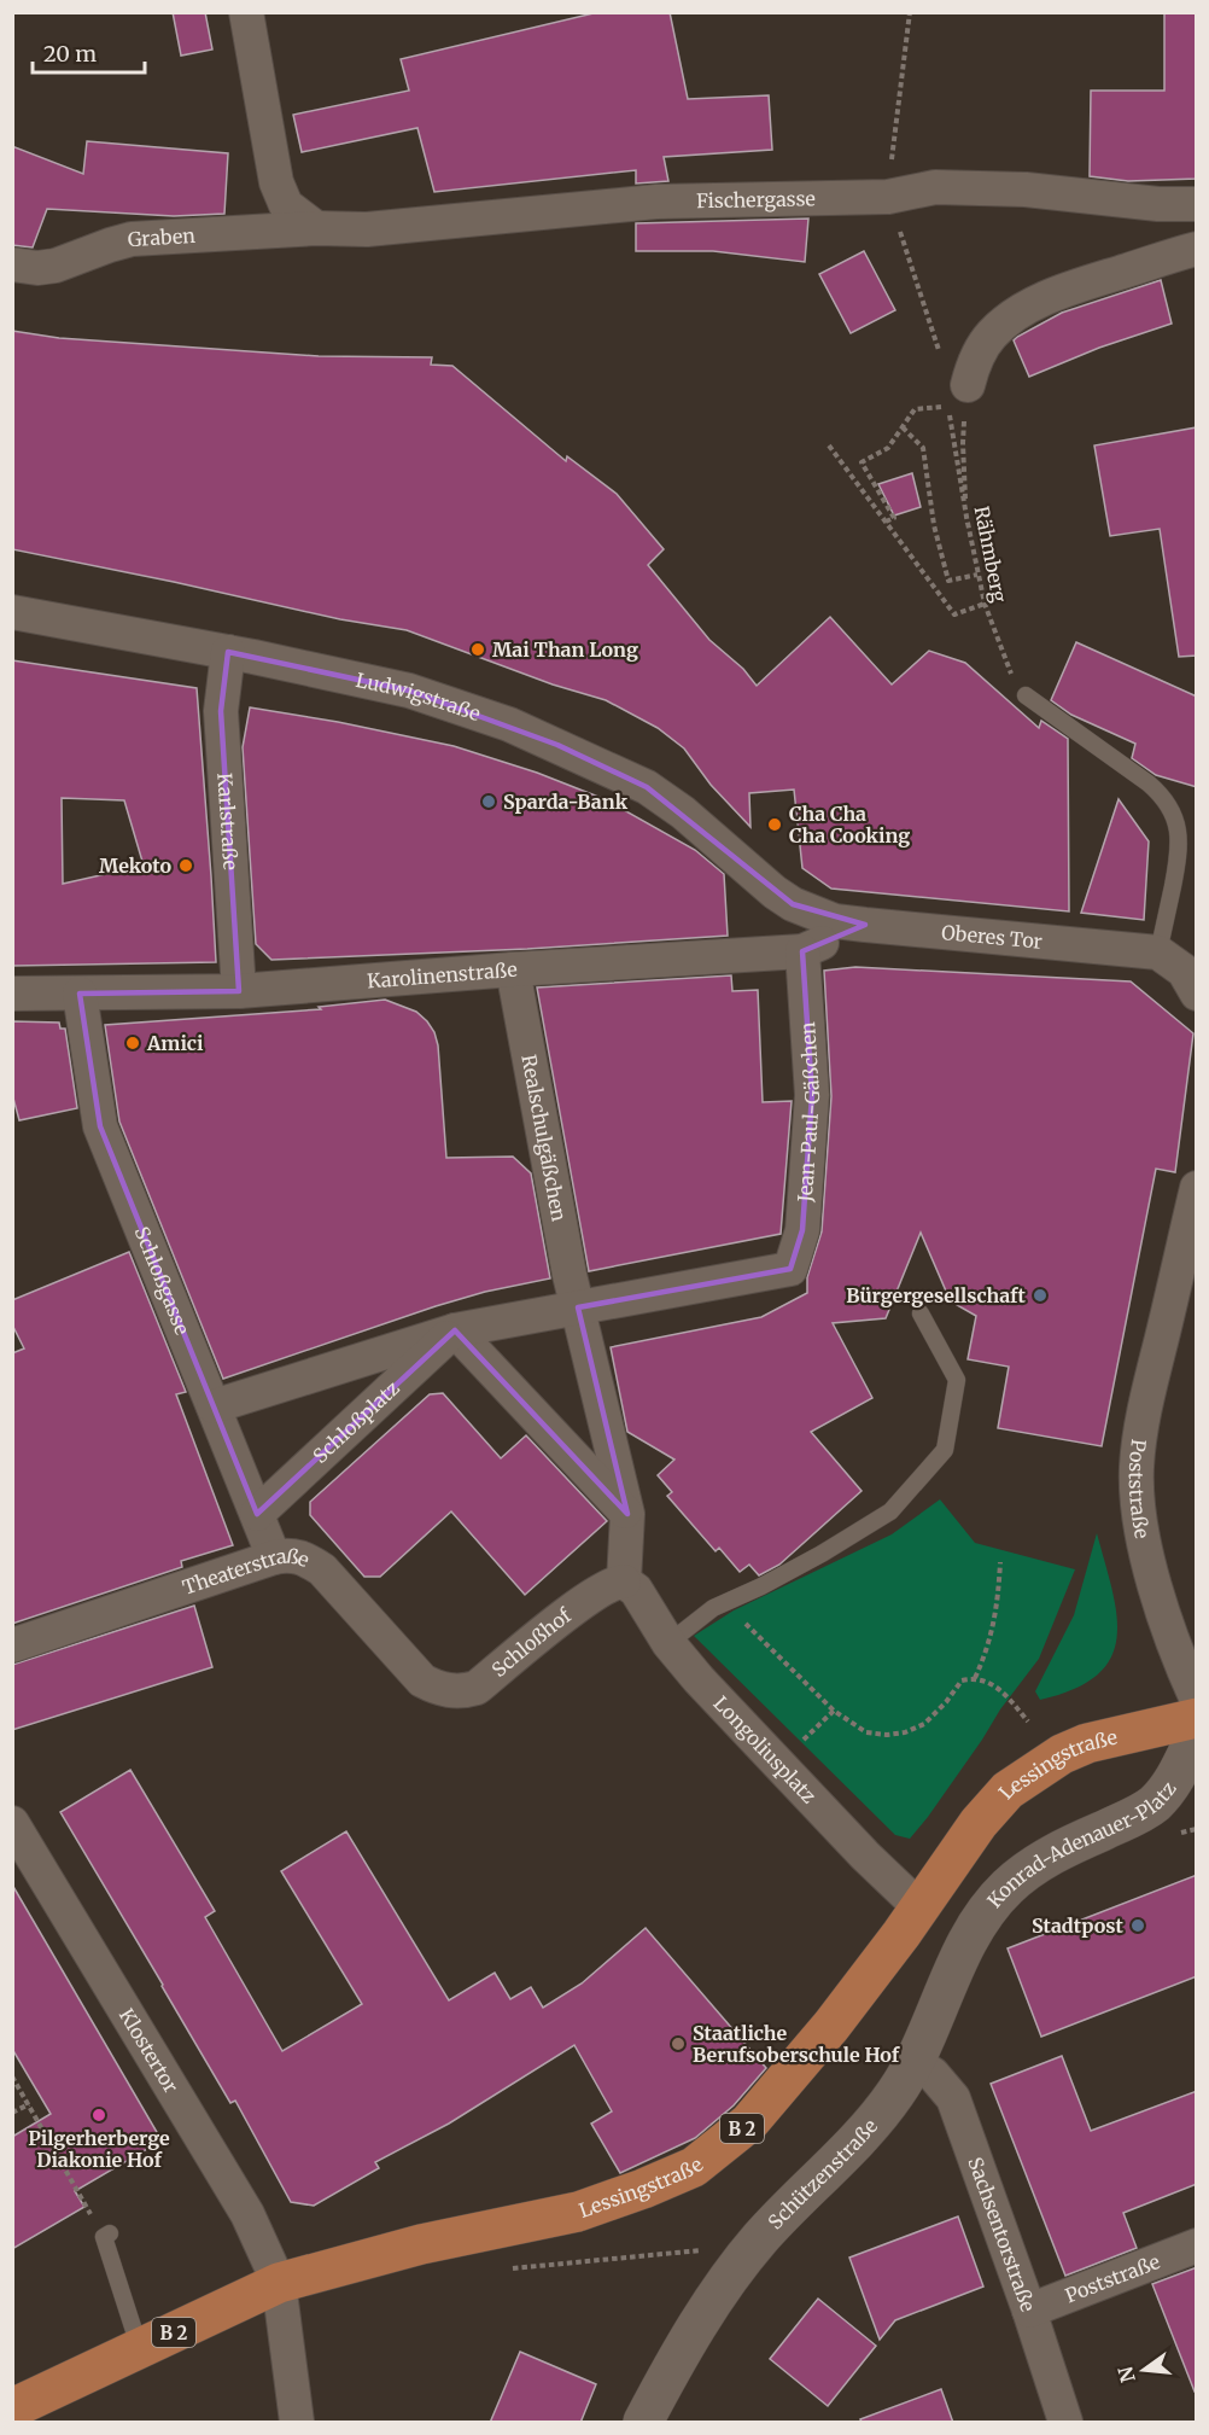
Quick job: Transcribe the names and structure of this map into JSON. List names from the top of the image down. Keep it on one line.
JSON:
{"streets":{"main road":["Lessingstraße","B 2"],"street":["Fischergasse","Graben","Ludwigstraße","Karlstraße","Oberes Tor","Karolinenstraße","Jean-Paul-Gäßchen","Realschulgäßchen","Schloßgasse","Schloßplatz","Poststraße","Theaterstraße","Schloßhof","Longoliusplatz","Konrad-Adenauer-Platz","Klostertor","Schützenstraße","Sachsentorstraße"],"path":["Rähmberg"]},"crossings":[["Fischergasse","Graben"],["Ludwigstraße","Karlstraße"],["Ludwigstraße","Oberes Tor"],["Karlstraße","Karolinenstraße"],["Oberes Tor","Karolinenstraße"],["Karolinenstraße","Jean-Paul-Gäßchen"],["Karolinenstraße","Realschulgäßchen"],["Karolinenstraße","Schloßgasse"],["Jean-Paul-Gäßchen","Schloßplatz"],["Realschulgäßchen","Schloßplatz"],["Schloßgasse","Schloßplatz"],["Schloßgasse","Theaterstraße"],["Poststraße","Sachsentorstraße"],["Theaterstraße","Schloßhof"],["Schloßhof","Longoliusplatz"],["Longoliusplatz","Lessingstraße"],["Lessingstraße","Klostertor"],["Konrad-Adenauer-Platz","Schützenstraße"],["Schützenstraße","Sachsentorstraße"]],"places":["Mai Than Long","Sparda-Bank","Cha Cha Cha Cooking","Mekoto","Amici","Bürgergesellschaft","Stadtpost","Staatliche Berufsoberschule Hof","Pilgerherberge Diakonie Hof"],"scale_bar":"20 m","north":"left"}
